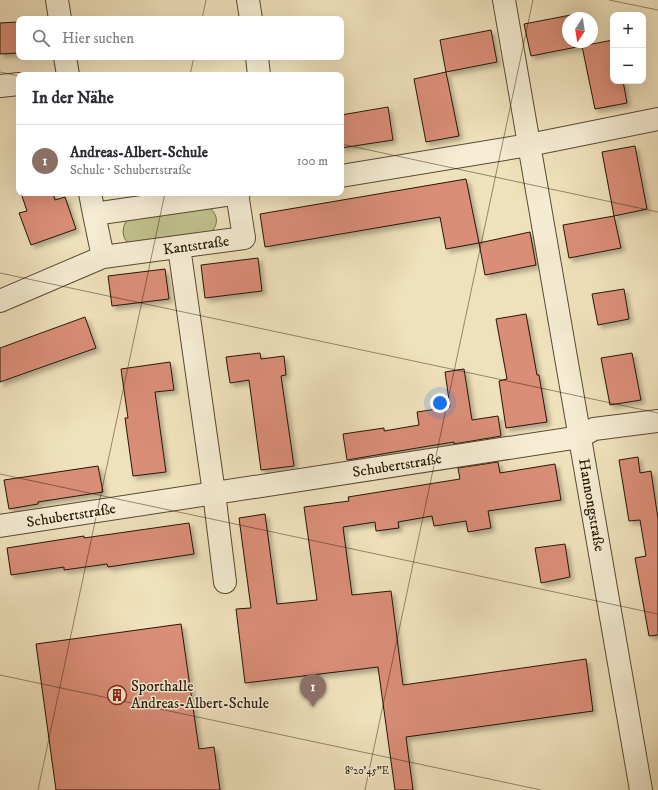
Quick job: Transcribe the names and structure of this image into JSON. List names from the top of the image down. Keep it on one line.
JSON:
{"streets":{"street":["Kantstraße","Schubertstraße","Hannongstraße"]},"crossings":[["Schubertstraße","Hannongstraße"]],"places":{"building":["Sporthalle Andreas-Albert-Schule"]},"north":"bottom","page":{"map_buttons":["+","−"],"search":"Hier suchen","heading":"In der Nähe","list":[{"mark":"1","name":"Andreas-Albert-Schule","note":"Schule · Schubertstraße","value":"100 m"}],"pins":"1"},"coordinates":["8°20'45\"E"]}
